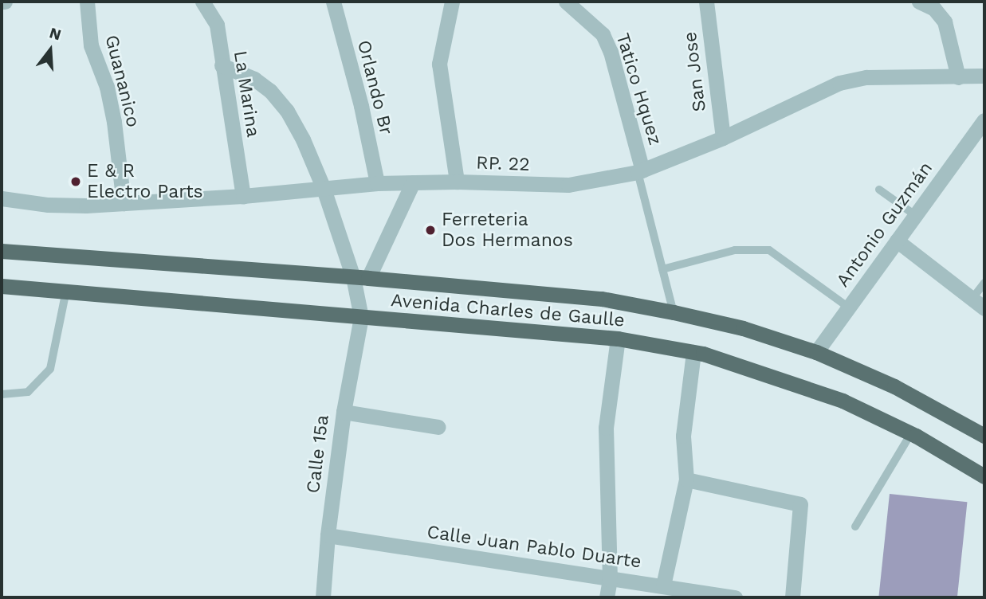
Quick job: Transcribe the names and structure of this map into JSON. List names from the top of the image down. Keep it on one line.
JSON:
{"streets":{"main road":["Avenida Charles de Gaulle"],"street":["San Jose","Guananico","Orlando Br","Tatico Hquez","La Marina","RP. 22","Antonio Guzmán","Calle 15a","Calle Juan Pablo Duarte"]},"crossings":[["San Jose","RP. 22"],["Guananico","RP. 22"],["Orlando Br","RP. 22"],["Tatico Hquez","RP. 22"],["La Marina","RP. 22"],["Antonio Guzmán","Avenida Charles de Gaulle"],["Avenida Charles de Gaulle","Calle 15a"],["Calle 15a","Calle Juan Pablo Duarte"]],"places":["E & R Electro Parts","Ferreteria Dos Hermanos"],"north":"top"}
